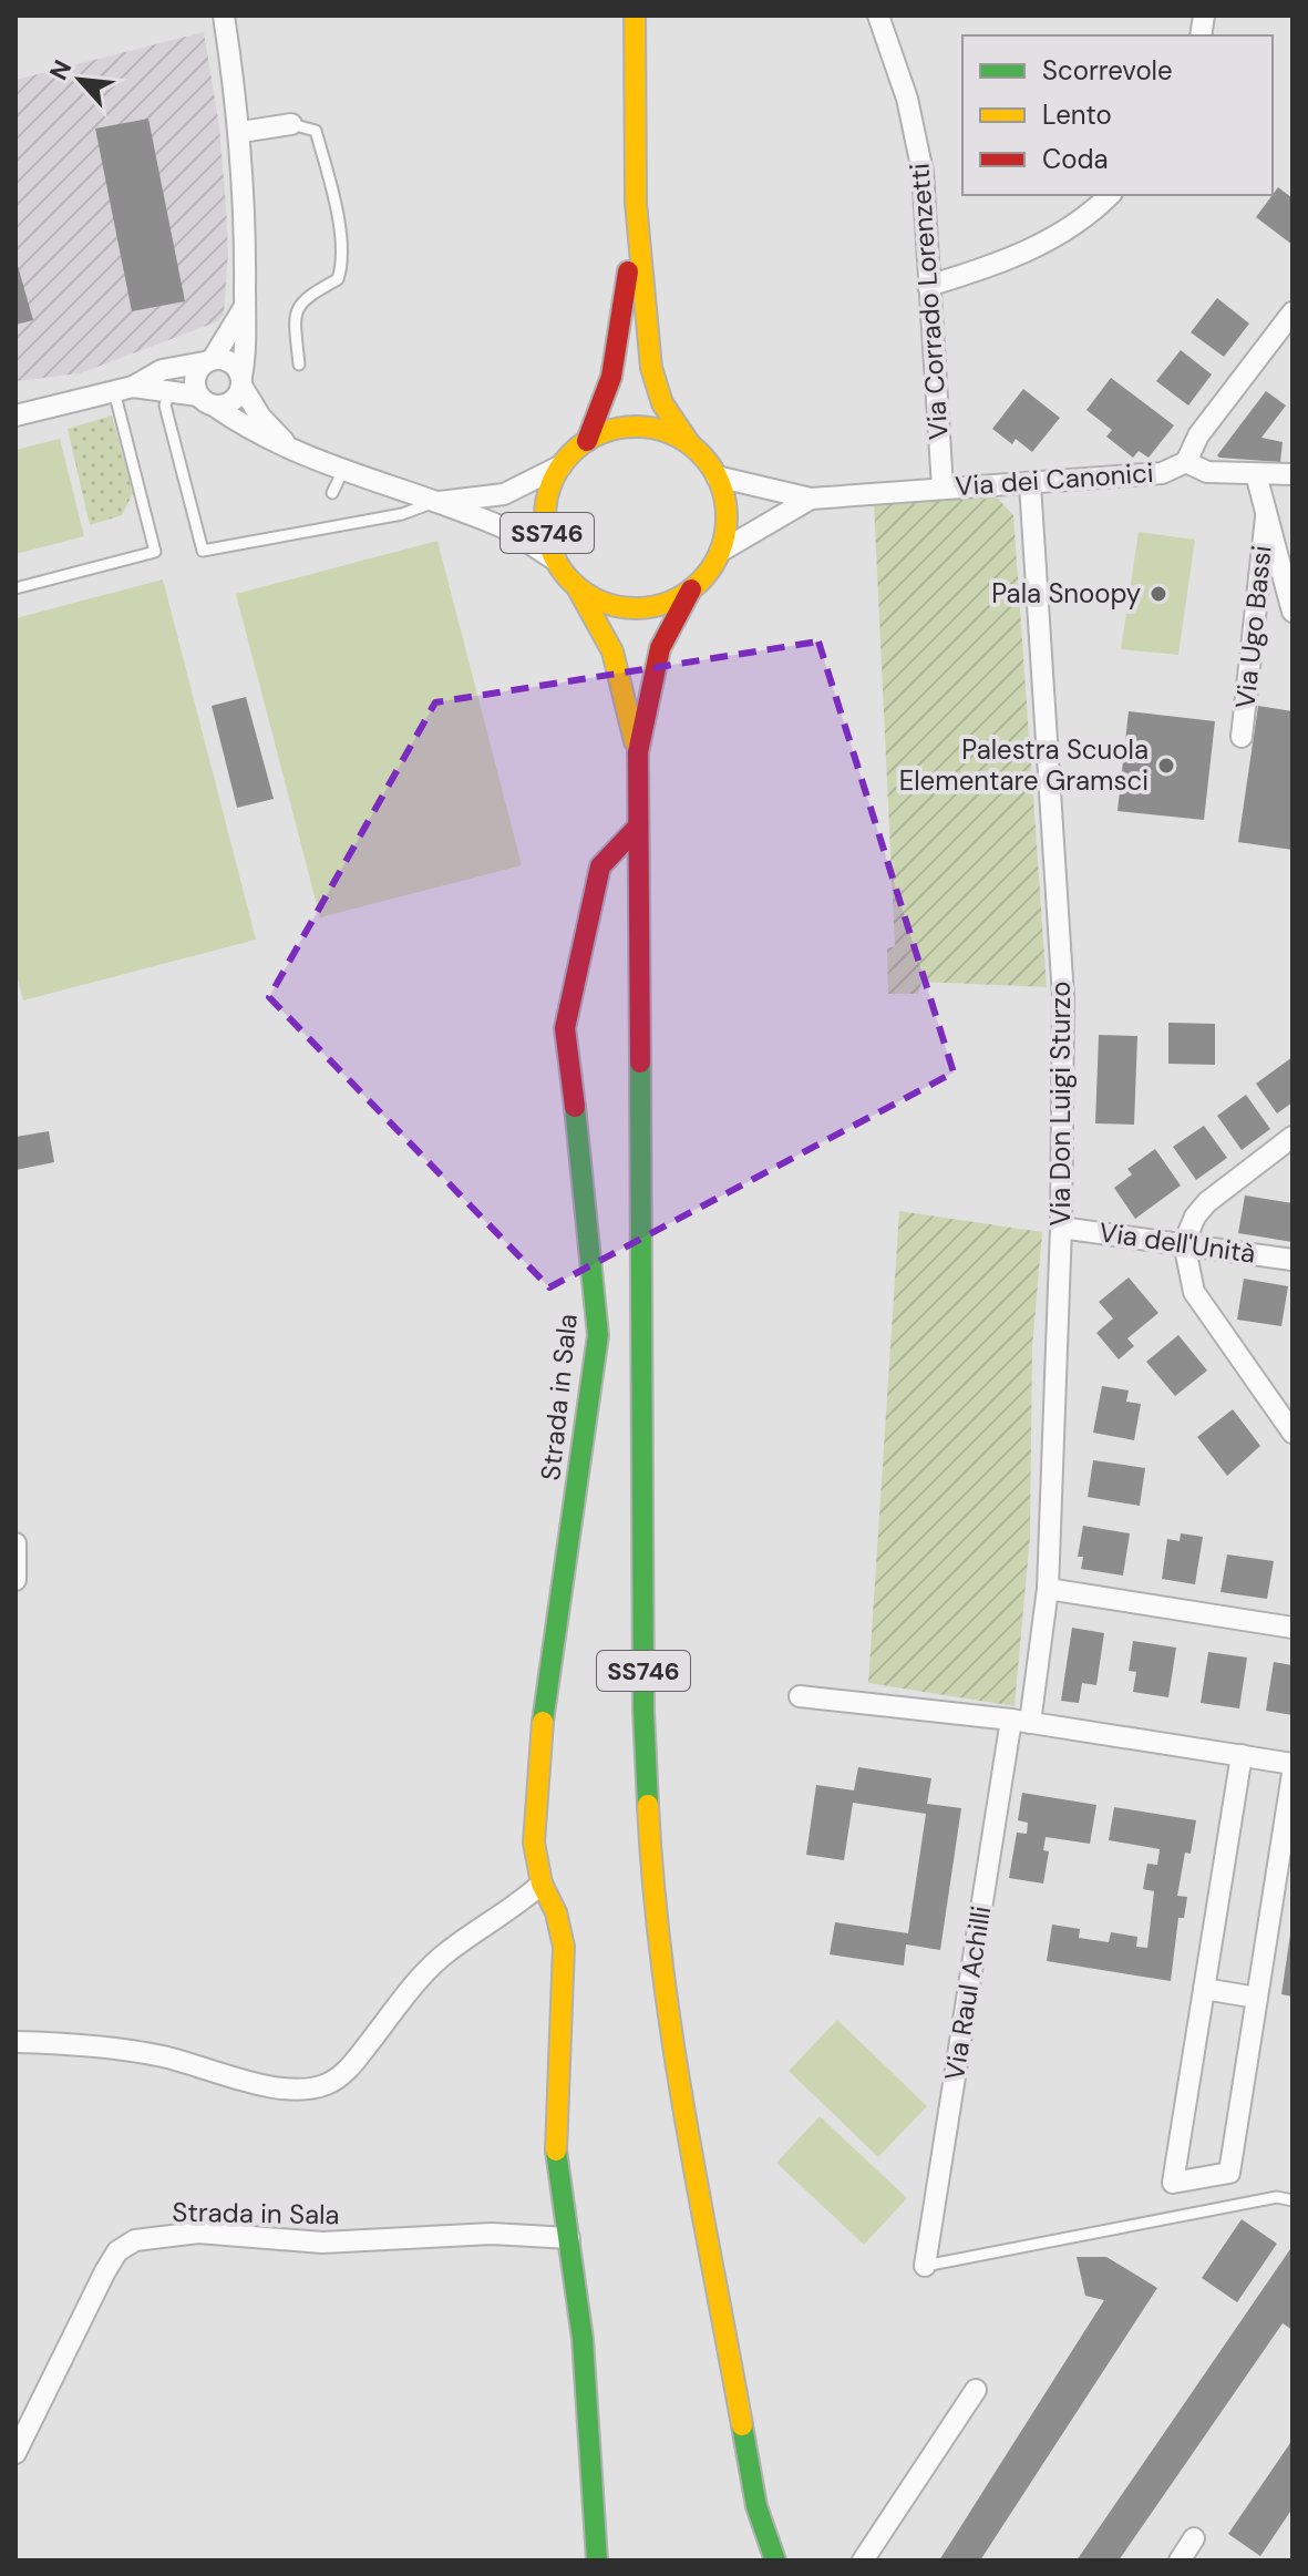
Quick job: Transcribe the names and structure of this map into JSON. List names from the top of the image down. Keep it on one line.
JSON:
{"streets":{"main road":["SS746","Strada in Sala"],"street":["Via Corrado Lorenzetti","Via dei Canonici","Via Ugo Bassi","Via Don Luigi Sturzo","Via dell'Unità","Via Raul Achilli"]},"crossings":[["Via Corrado Lorenzetti","Via dei Canonici"],["Via dei Canonici","SS746"],["Via dei Canonici","Via Don Luigi Sturzo"],["SS746","Strada in Sala"],["Via Don Luigi Sturzo","Via dell'Unità"],["Via Don Luigi Sturzo","Via Raul Achilli"]],"places":["Pala Snoopy","Palestra Scuola Elementare Gramsci"],"legend":["Scorrevole","Lento","Coda"],"north":"top left"}
